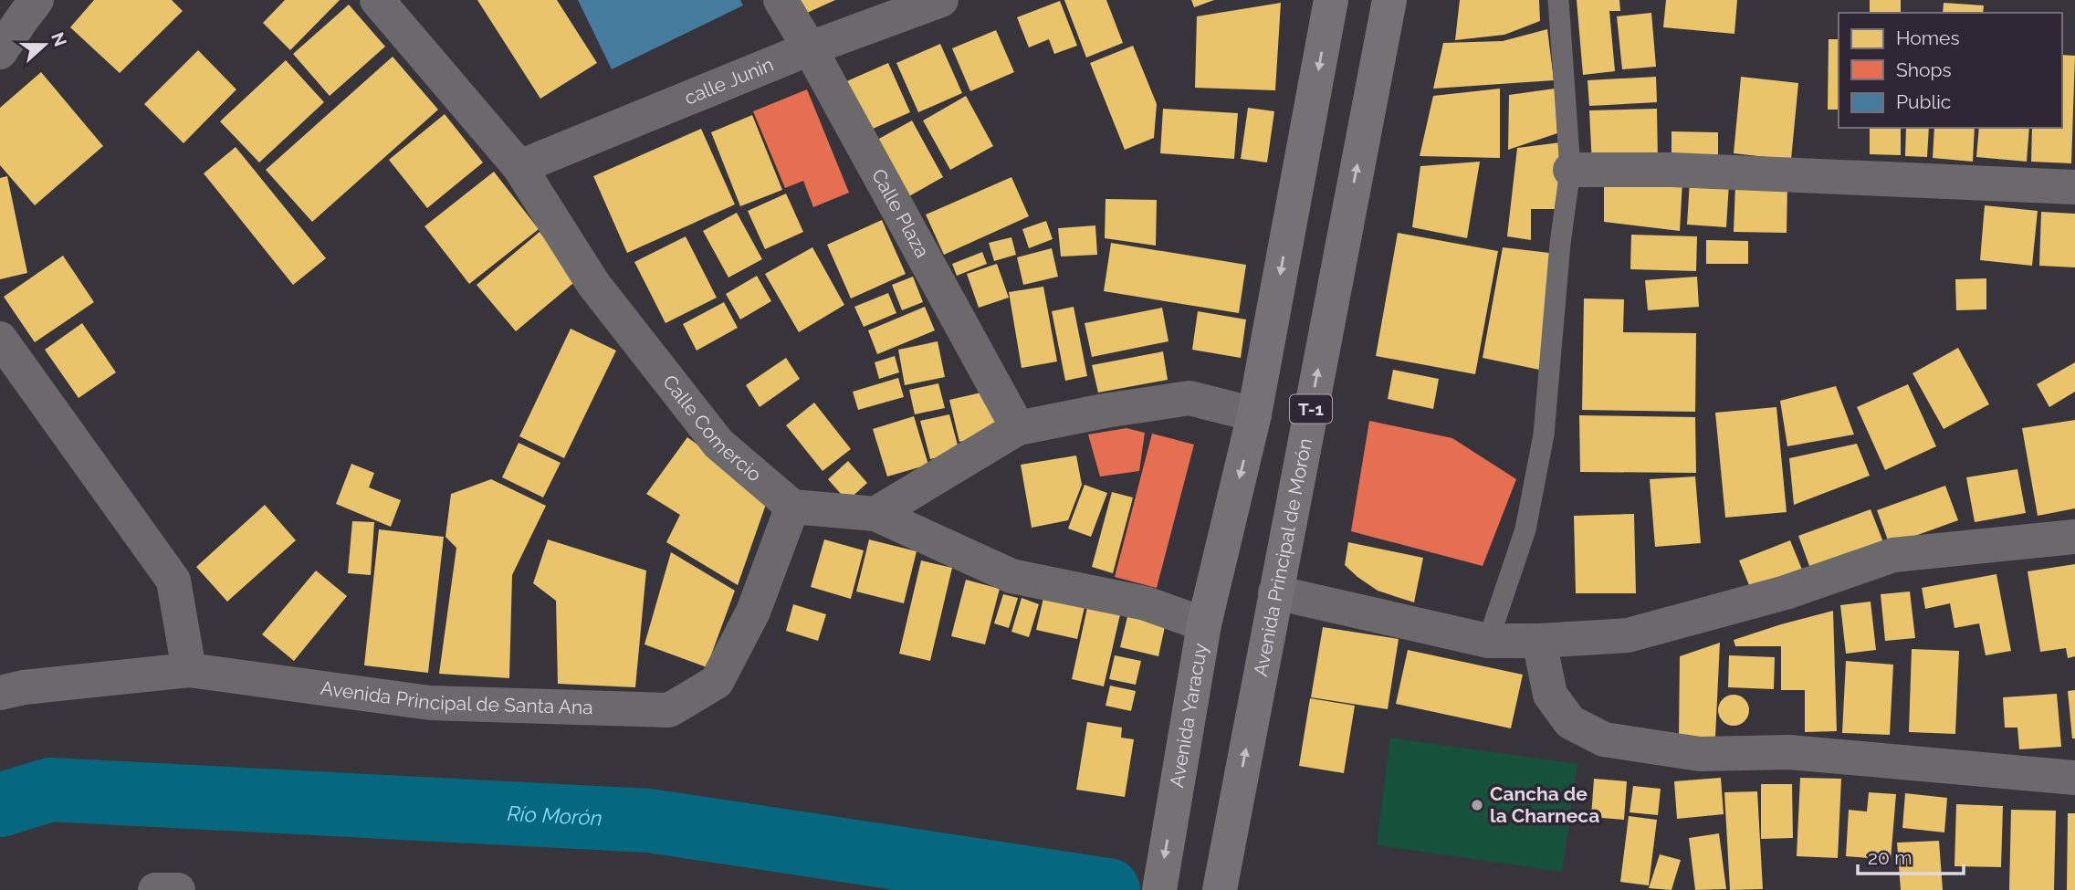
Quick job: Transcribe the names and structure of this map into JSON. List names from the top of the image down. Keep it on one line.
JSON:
{"streets":{"main road":["T-1","Avenida Principal de Morón","Avenida Yaracuy"],"street":["calle Junin","Calle Plaza","Calle Comercio","Avenida Principal de Santa Ana"]},"crossings":[["calle Junin","Calle Plaza"],["calle Junin","Calle Comercio"],["Calle Comercio","Avenida Principal de Santa Ana"]],"one_way":["Avenida Yaracuy"],"water":["Río Morón"],"places":["Cancha de la Charneca"],"legend":["Homes","Shops","Public"],"scale_bar":"20 m","north":"right"}
